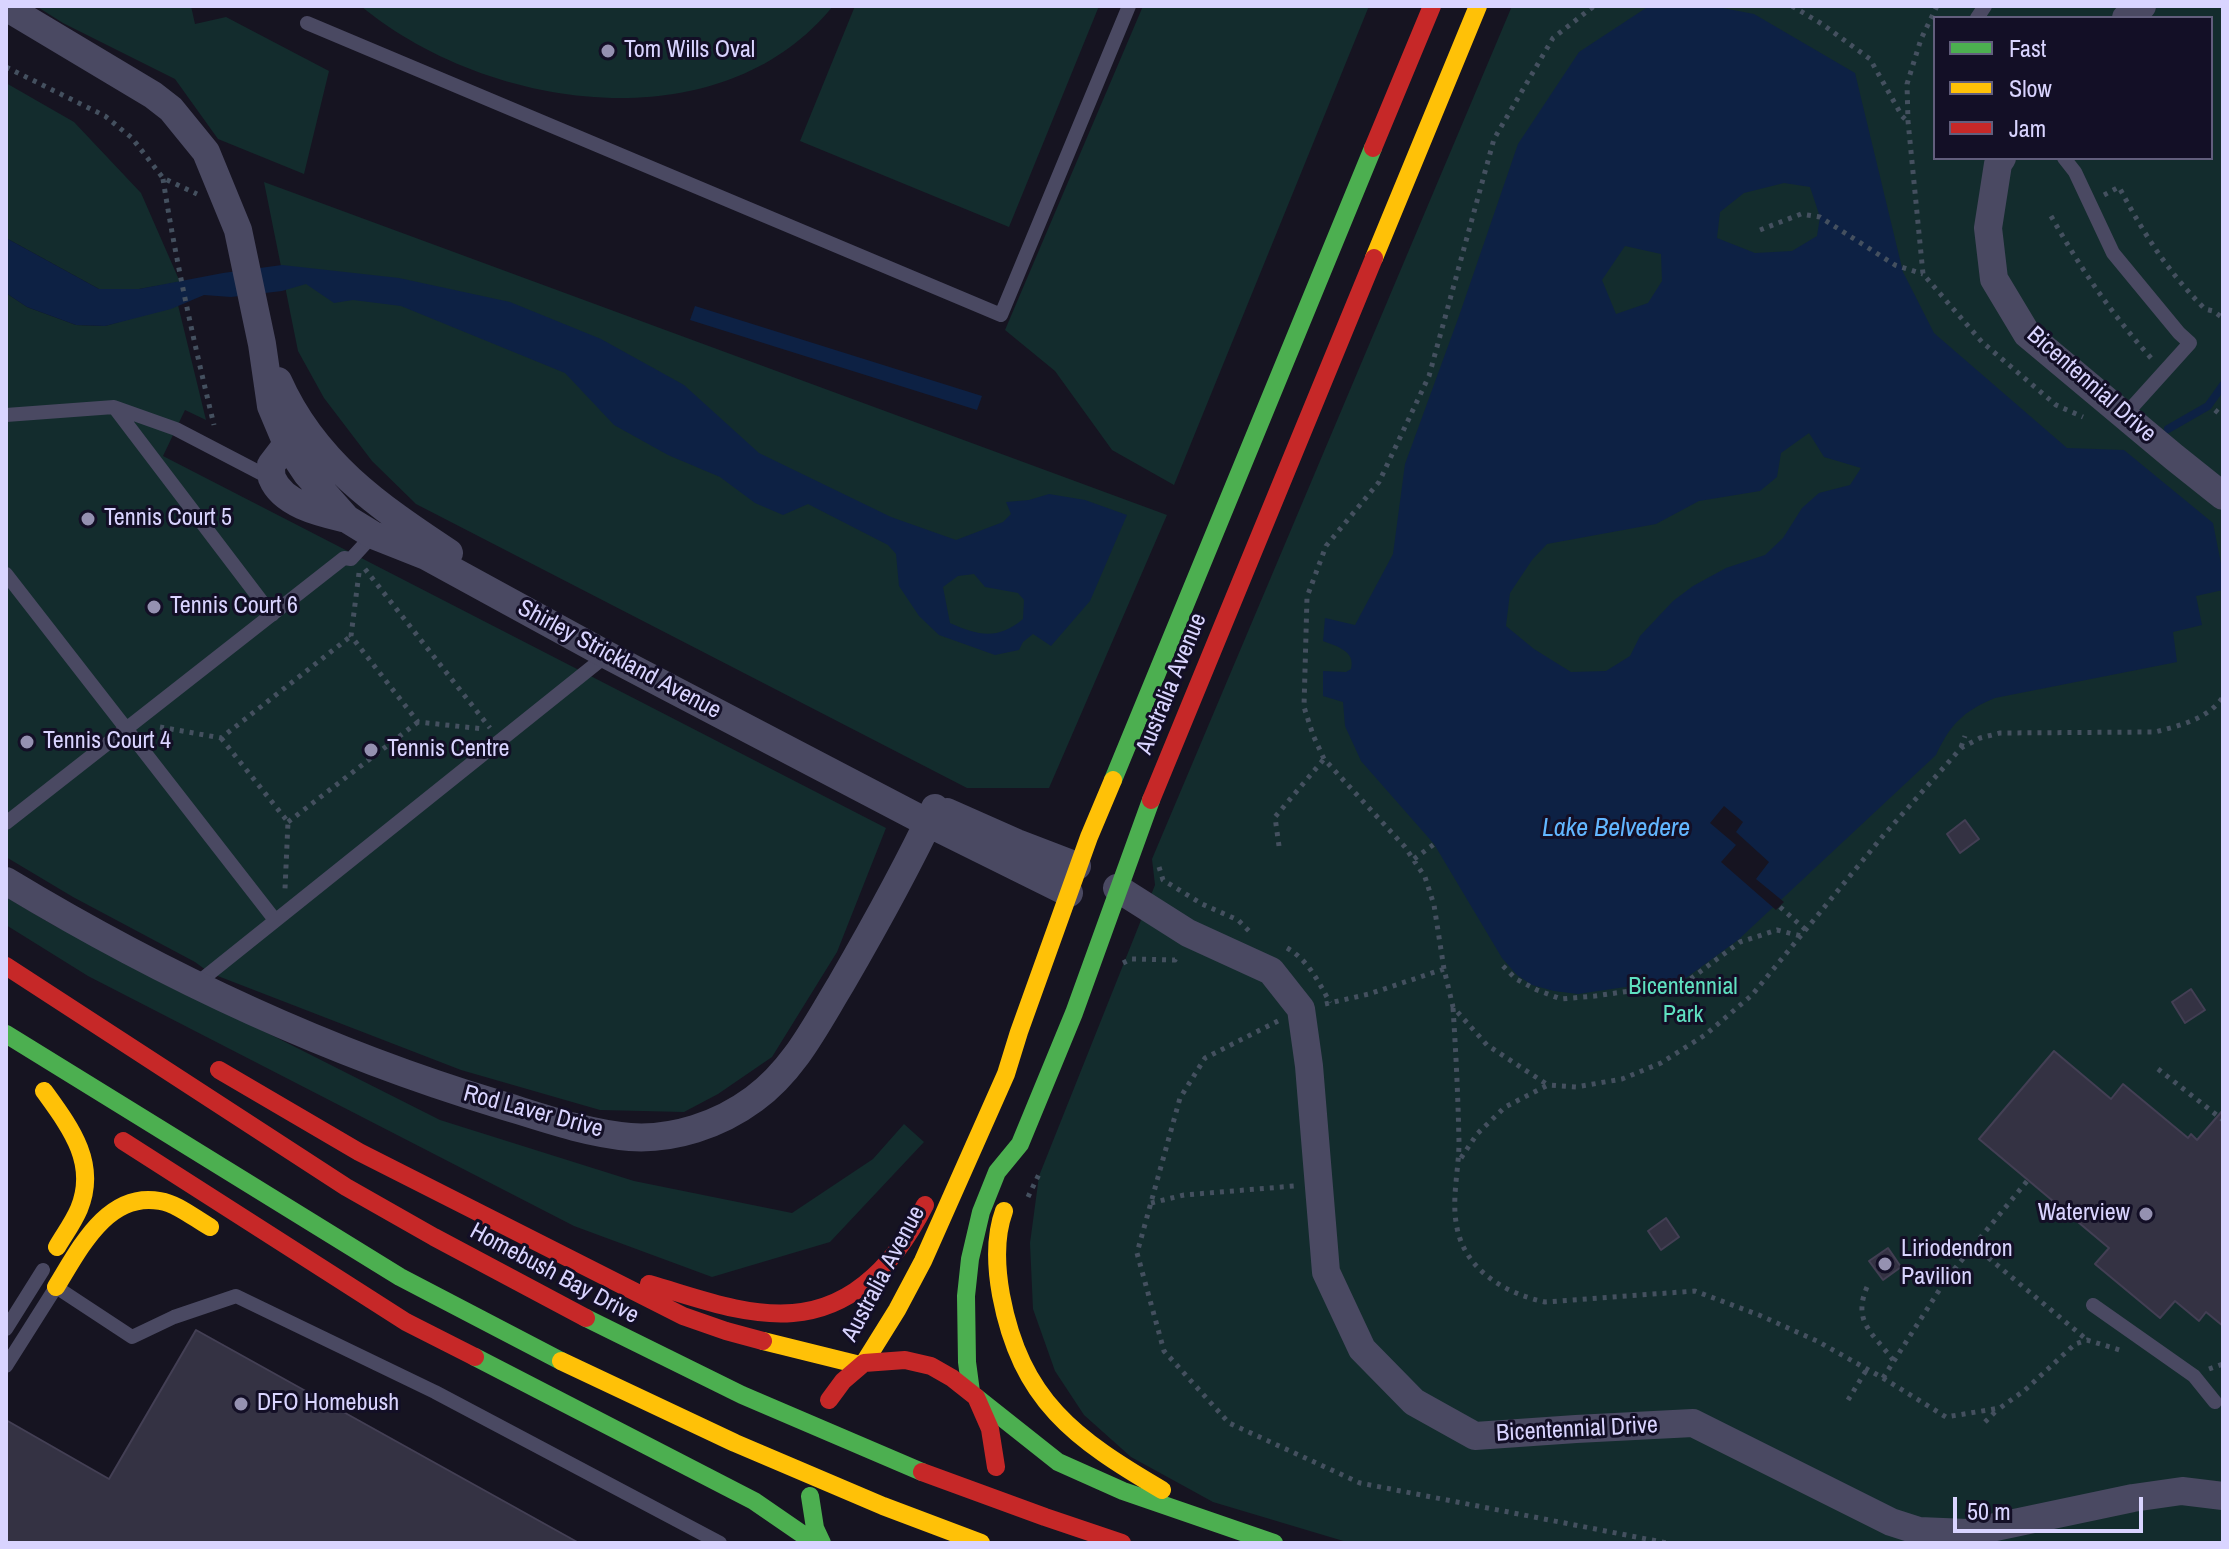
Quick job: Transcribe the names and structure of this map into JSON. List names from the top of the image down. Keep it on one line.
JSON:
{"streets":{"main road":["Australia Avenue","Homebush Bay Drive"],"street":["Bicentennial Drive","Shirley Strickland Avenue","Rod Laver Drive"]},"crossings":[["Shirley Strickland Avenue","Australia Avenue"],["Shirley Strickland Avenue","Rod Laver Drive"]],"water":["Lake Belvedere"],"parks":["Bicentennial Park"],"places":["Tom Wills Oval","Tennis Court 5","Tennis Court 6","Tennis Court 4","Tennis Centre","Waterview","Liriodendron Pavilion","DFO Homebush"],"legend":["Fast","Slow","Jam"],"scale_bar":"50 m"}
